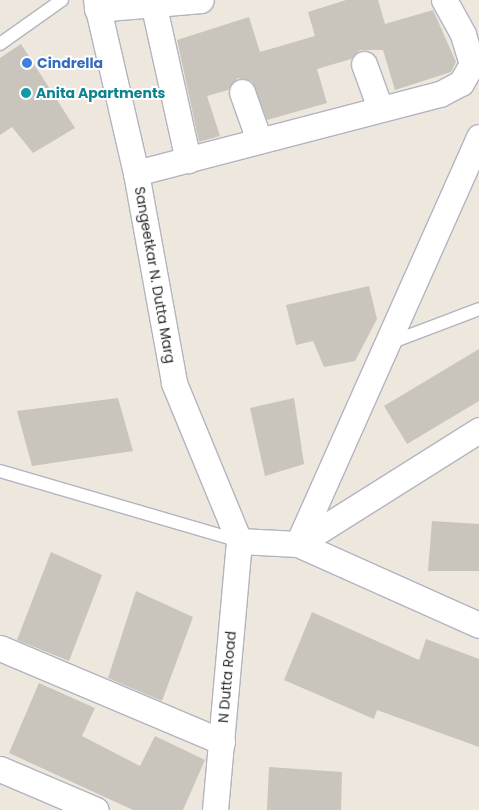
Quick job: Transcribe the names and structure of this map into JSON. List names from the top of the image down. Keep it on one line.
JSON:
{"streets":{"street":["Sangeetkar N. Dutta Marg","N Dutta Road"]},"crossings":[["Sangeetkar N. Dutta Marg","N Dutta Road"]],"places":["Cindrella","Anita Apartments"]}
